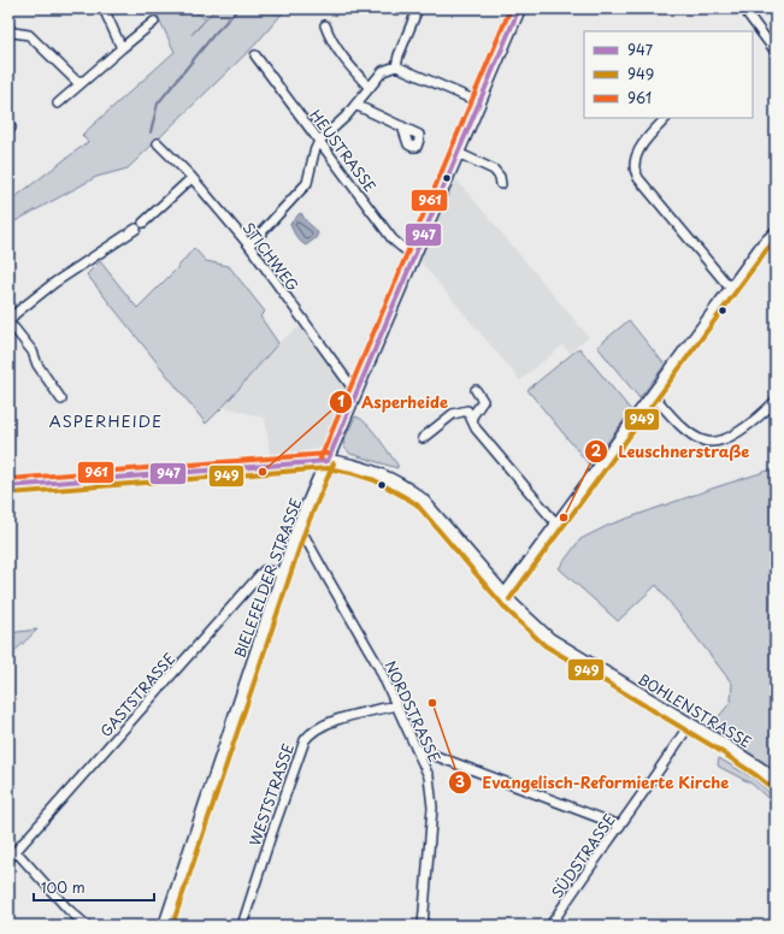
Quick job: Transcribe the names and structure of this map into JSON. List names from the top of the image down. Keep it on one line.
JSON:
{"streets":{"main road":["BIELEFELDER STRASSE","BOHLENSTRASSE"],"street":["HEUSTRASSE","STICHWEG","GASTSTRASSE","NORDSTRASSE","WESTSTRASSE","SÜDSTRASSE"]},"crossings":[["HEUSTRASSE","BIELEFELDER STRASSE"],["STICHWEG","BIELEFELDER STRASSE"],["BIELEFELDER STRASSE","GASTSTRASSE"],["BIELEFELDER STRASSE","BOHLENSTRASSE"],["BIELEFELDER STRASSE","NORDSTRASSE"],["BOHLENSTRASSE","SÜDSTRASSE"],["NORDSTRASSE","WESTSTRASSE"]],"districts":["ASPERHEIDE"],"places":["Asperheide","Leuschnerstraße","Evangelisch-Reformierte Kirche"],"lines":["transit line 947","transit line 961","transit line 949"],"legend":["947","949","961"],"scale_bar":"100 m"}
